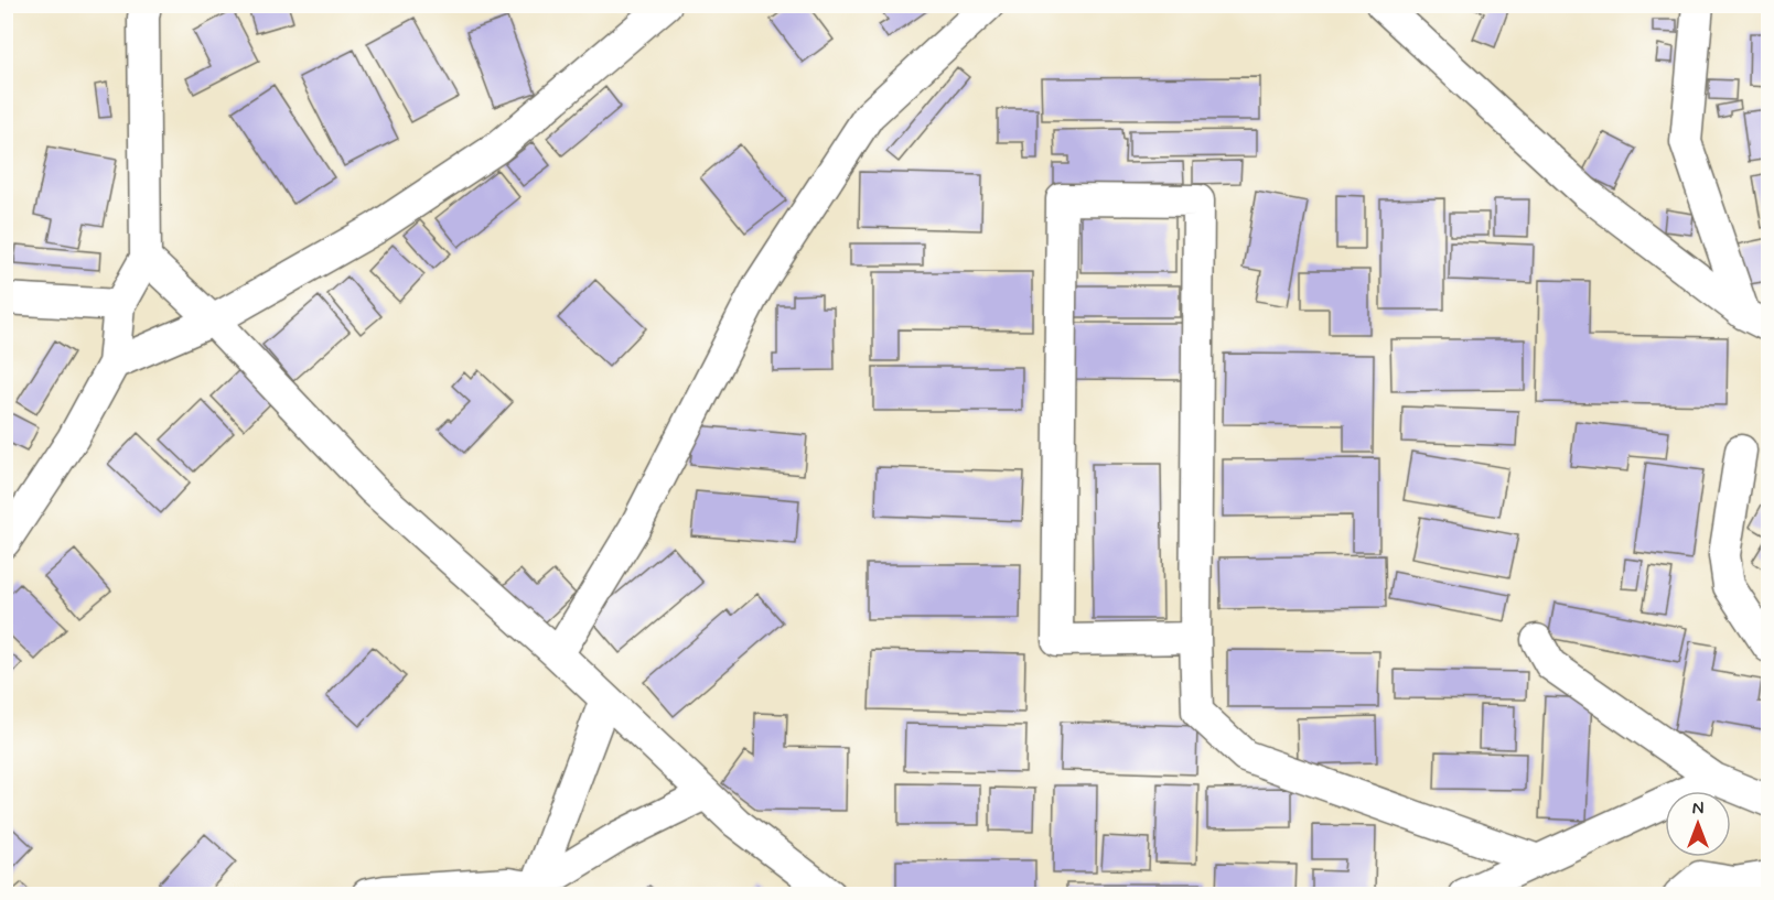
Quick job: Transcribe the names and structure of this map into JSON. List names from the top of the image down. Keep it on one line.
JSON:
{"north":"top"}
